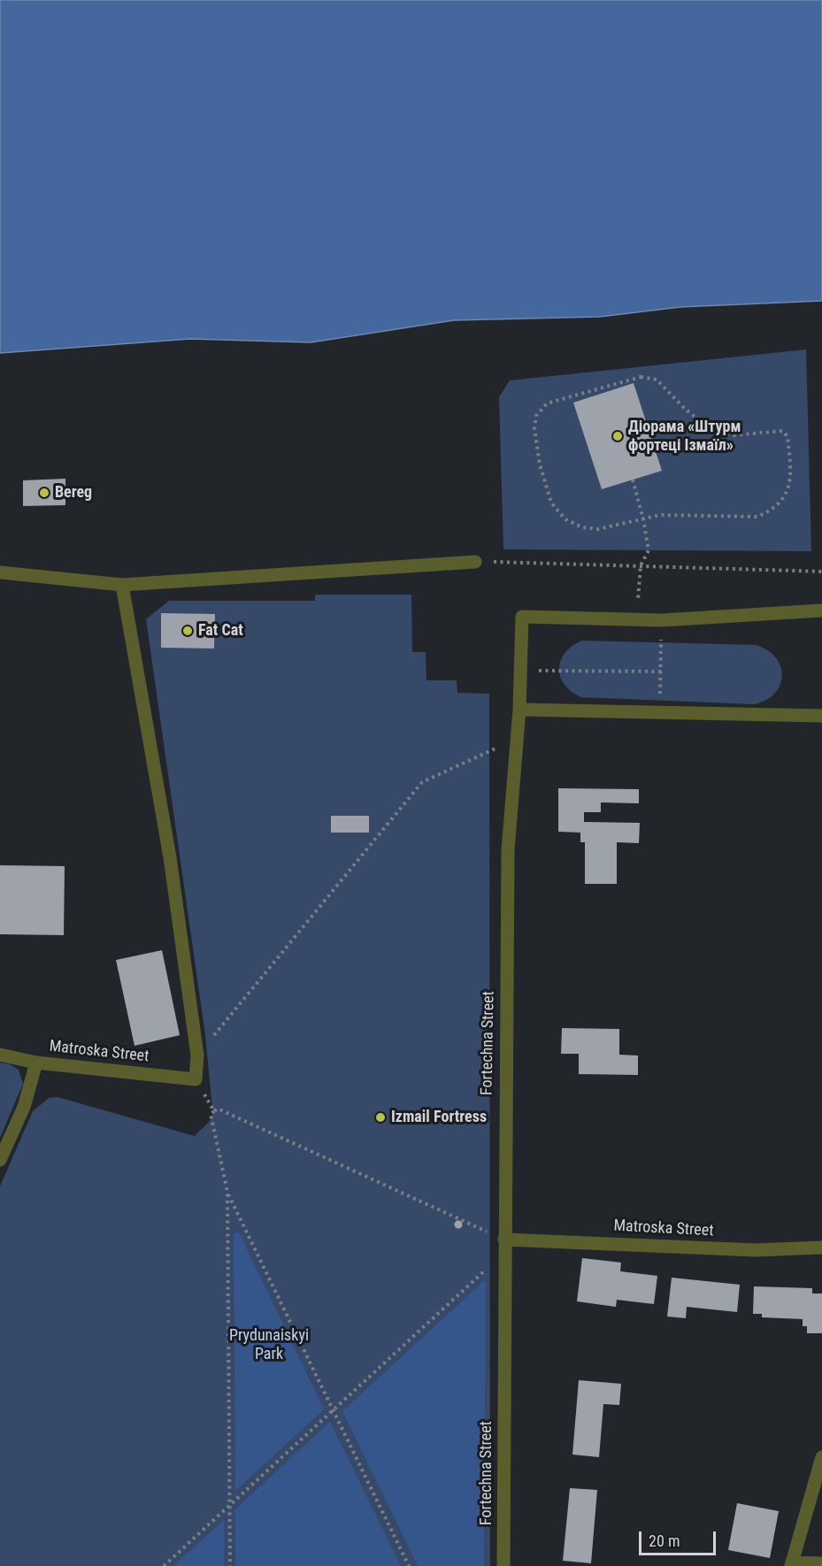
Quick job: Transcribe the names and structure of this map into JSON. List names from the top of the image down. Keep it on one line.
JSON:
{"streets":{"street":["Fortechna Street","Matroska Street"]},"crossings":[["Fortechna Street","Matroska Street"]],"parks":["Prydunaiskyi Park"],"places":["Діорама «Штурм фортеці Ізмаїл»","Bereg","Fat Cat","Izmail Fortress"],"scale_bar":"20 m"}
